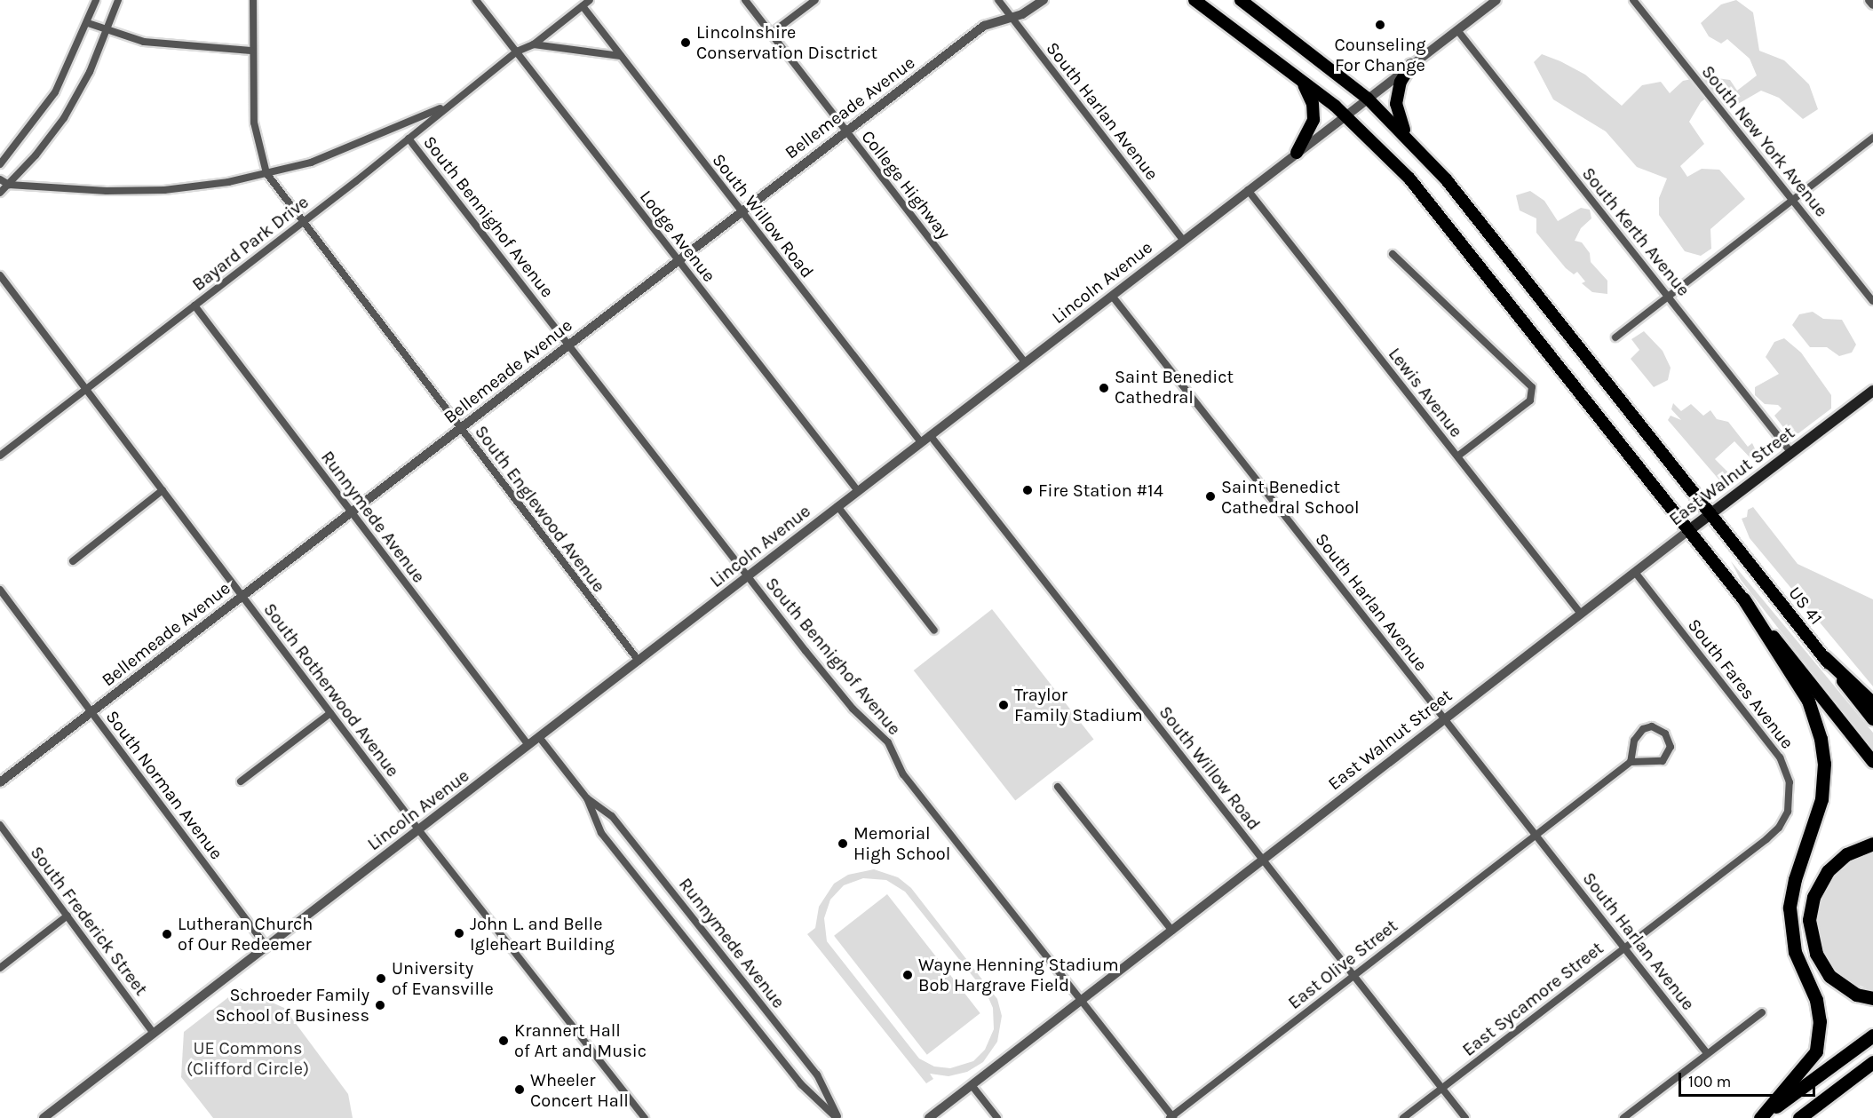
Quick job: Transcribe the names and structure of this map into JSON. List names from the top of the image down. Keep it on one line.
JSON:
{"streets":{"highway":["US 41"],"main road":["East Walnut Street"],"street":["Bellemeade Avenue","South Harlan Avenue","South New York Avenue","College Highway","South Willow Road","South Bennighof Avenue","South Kerth Avenue","Lodge Avenue","Bayard Park Drive","Lincoln Avenue","Lewis Avenue","South Englewood Avenue","Runnymede Avenue","South Fares Avenue","South Rotherwood Avenue","South Norman Avenue","South Frederick Street","East Olive Street","East Sycamore Street"]},"crossings":[["Bellemeade Avenue","South Harlan Avenue"],["Bellemeade Avenue","College Highway"],["Bellemeade Avenue","South Willow Road"],["Bellemeade Avenue","South Bennighof Avenue"],["Bellemeade Avenue","Lodge Avenue"],["Bellemeade Avenue","South Englewood Avenue"],["Bellemeade Avenue","Runnymede Avenue"],["Bellemeade Avenue","South Rotherwood Avenue"],["Bellemeade Avenue","South Norman Avenue"],["South Harlan Avenue","Lincoln Avenue"],["South Harlan Avenue","East Walnut Street"],["South Harlan Avenue","East Olive Street"],["South Harlan Avenue","East Sycamore Street"],["College Highway","Lincoln Avenue"],["South Willow Road","Lincoln Avenue"],["South Willow Road","East Walnut Street"],["South Willow Road","East Olive Street"],["South Willow Road","East Sycamore Street"],["South Bennighof Avenue","Bayard Park Drive"],["South Bennighof Avenue","Lincoln Avenue"],["South Bennighof Avenue","East Walnut Street"],["South Bennighof Avenue","East Olive Street"],["South Kerth Avenue","Lincoln Avenue"],["South Kerth Avenue","East Walnut Street"],["Lodge Avenue","Bayard Park Drive"],["Lodge Avenue","Lincoln Avenue"],["Bayard Park Drive","South Englewood Avenue"],["Bayard Park Drive","Runnymede Avenue"],["Bayard Park Drive","South Rotherwood Avenue"],["Lincoln Avenue","Lewis Avenue"],["Lincoln Avenue","South Englewood Avenue"],["Lincoln Avenue","Runnymede Avenue"],["Lincoln Avenue","US 41"],["Lincoln Avenue","South Rotherwood Avenue"],["Lincoln Avenue","South Norman Avenue"],["Lincoln Avenue","South Frederick Street"],["Lewis Avenue","East Walnut Street"],["East Walnut Street","US 41"],["East Walnut Street","South Fares Avenue"],["South Fares Avenue","East Sycamore Street"]],"parks":["UE Commons (Clifford Circle)"],"places":["Counseling For Change","Lincolnshire Conservation Disctrict","Saint Benedict Cathedral","Fire Station #14","Saint Benedict Cathedral School","Traylor Family Stadium","Memorial High School","John L. and Belle Igleheart Building","Lutheran Church of Our Redeemer","Wayne Henning Stadium Bob Hargrave Field","University of Evansville","Schroeder Family School of Business","Krannert Hall of Art and Music","Wheeler Concert Hall"],"scale_bar":"100 m"}
